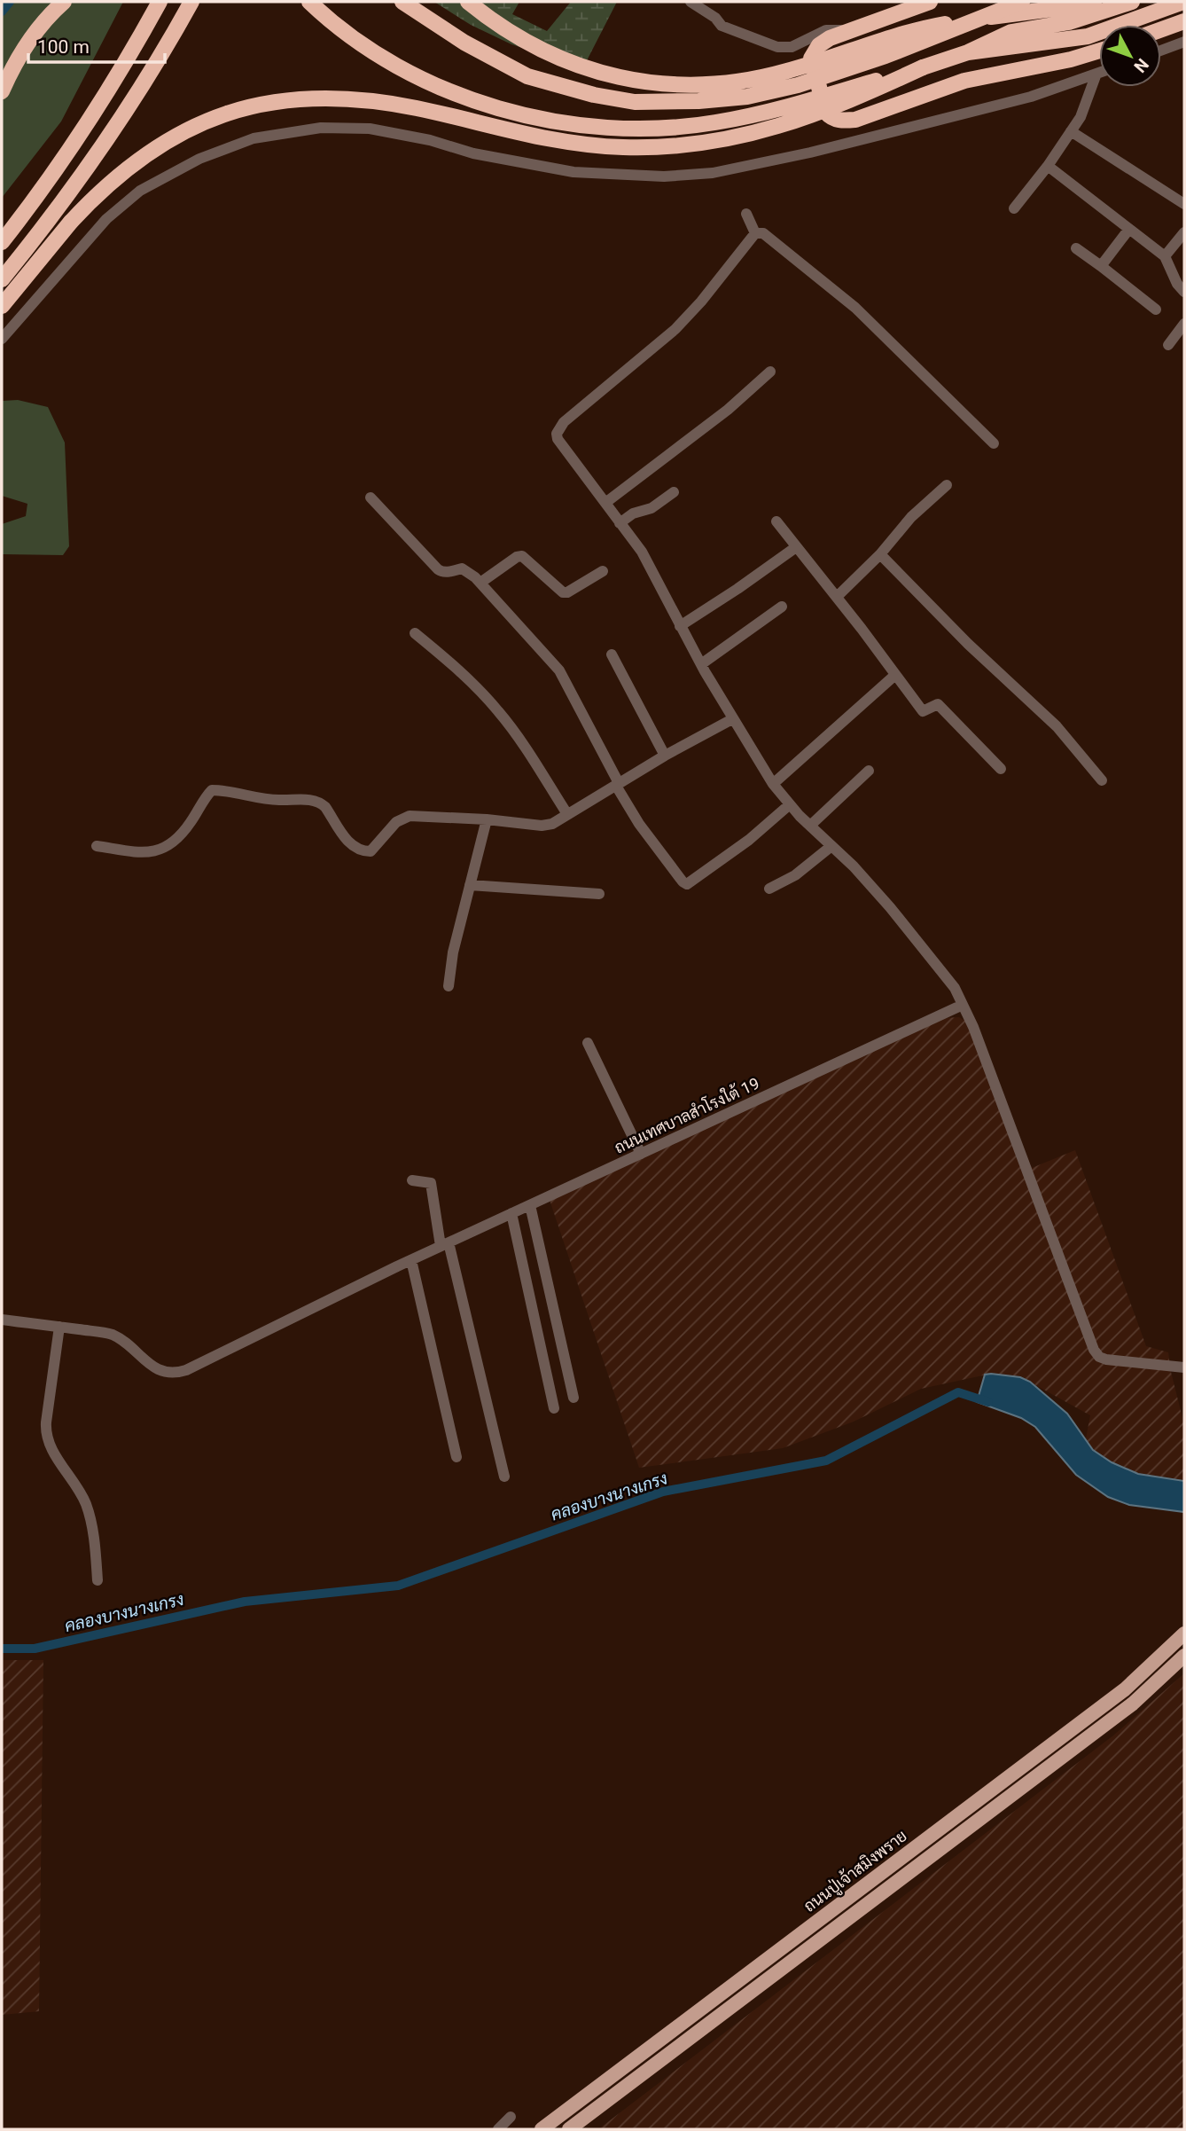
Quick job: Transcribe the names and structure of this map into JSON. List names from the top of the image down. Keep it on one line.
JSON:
{"streets":{"main road":["ถนนปู่เจ้าสมิงพราย"],"street":["ถนนเทศบาลสำโรงใต้ 19"]},"water":["คลองบางนางเกรง"],"scale_bar":"100 m","north":"bottom right"}
